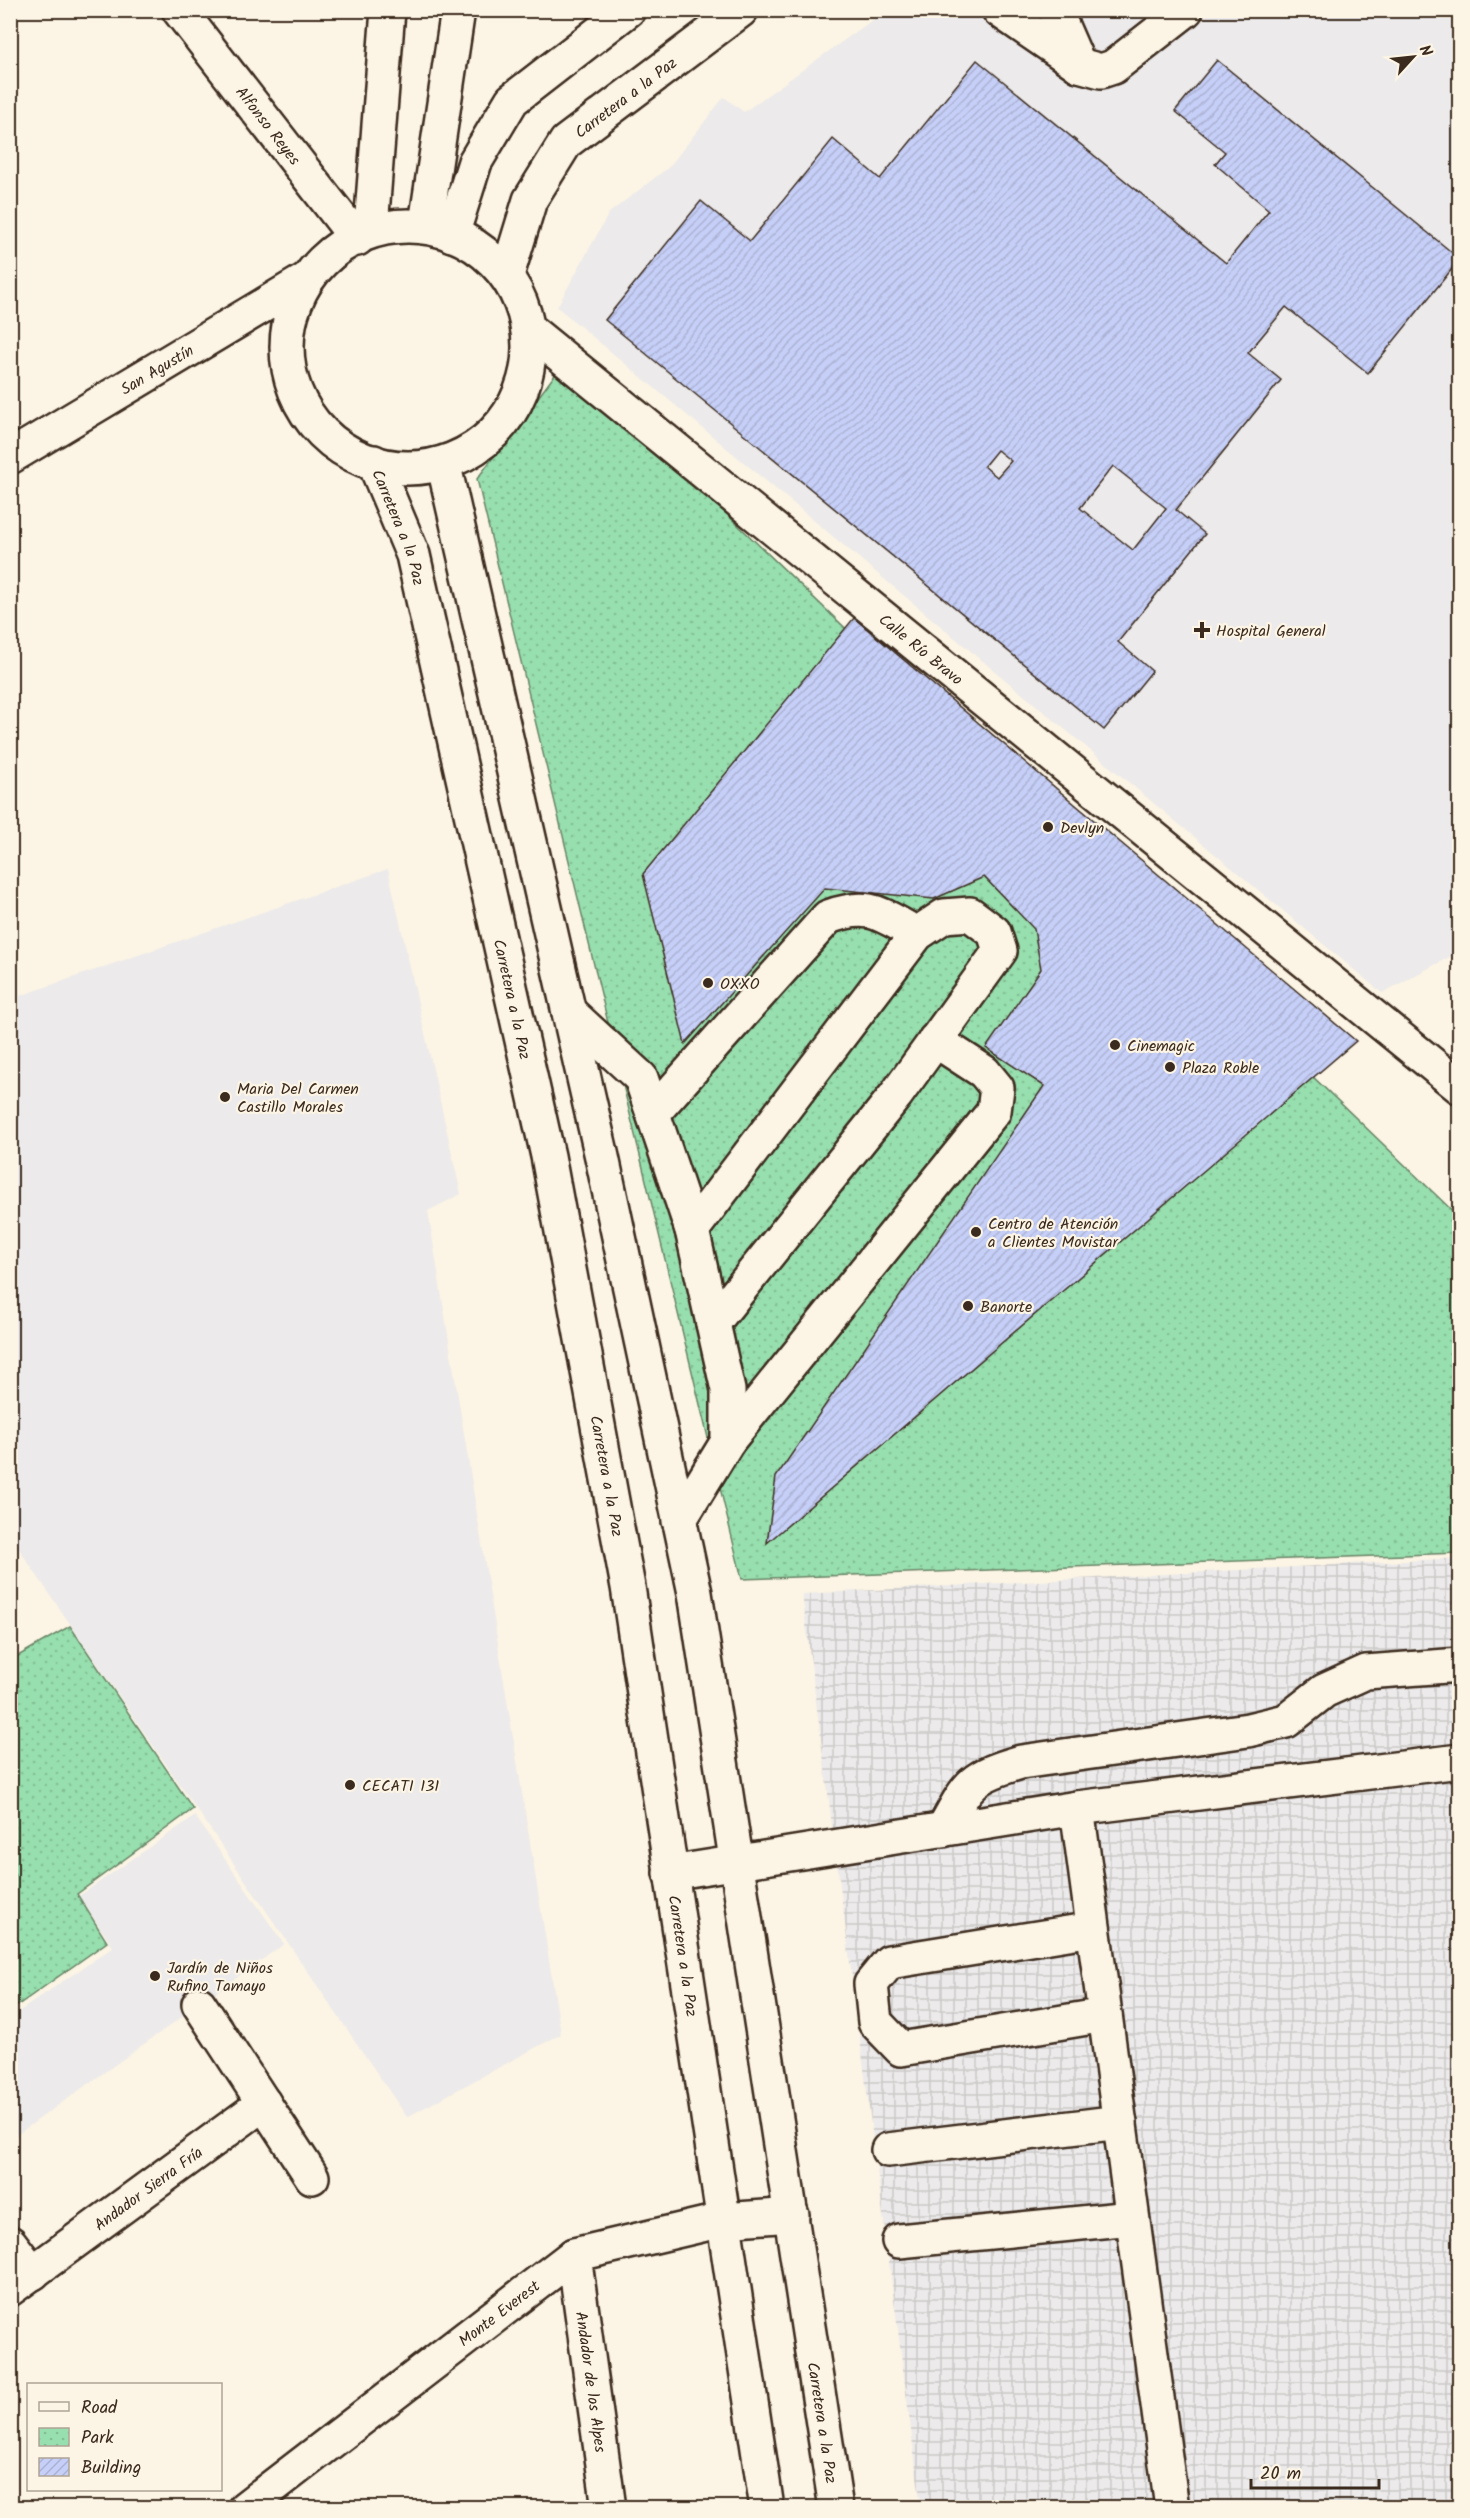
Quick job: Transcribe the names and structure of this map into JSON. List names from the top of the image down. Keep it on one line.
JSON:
{"streets":{"main road":["Carretera a la Paz","Alfonso Reyes","San Agustín","Calle Río Bravo","Andador Sierra Fría","Monte Everest","Andador de los Alpes"]},"crossings":[["Carretera a la Paz","Monte Everest"],["Monte Everest","Andador de los Alpes"]],"places":{"health":["Hospital General"],"other":["Devlyn","OXXO","Cinemagic","Plaza Roble","Maria Del Carmen Castillo Morales","Centro de Atención a Clientes Movistar","Banorte","CECATI 131","Jardín de Niños Rufino Tamayo"]},"legend":["Road","Park","Building"],"scale_bar":"20 m","north":"top right"}
